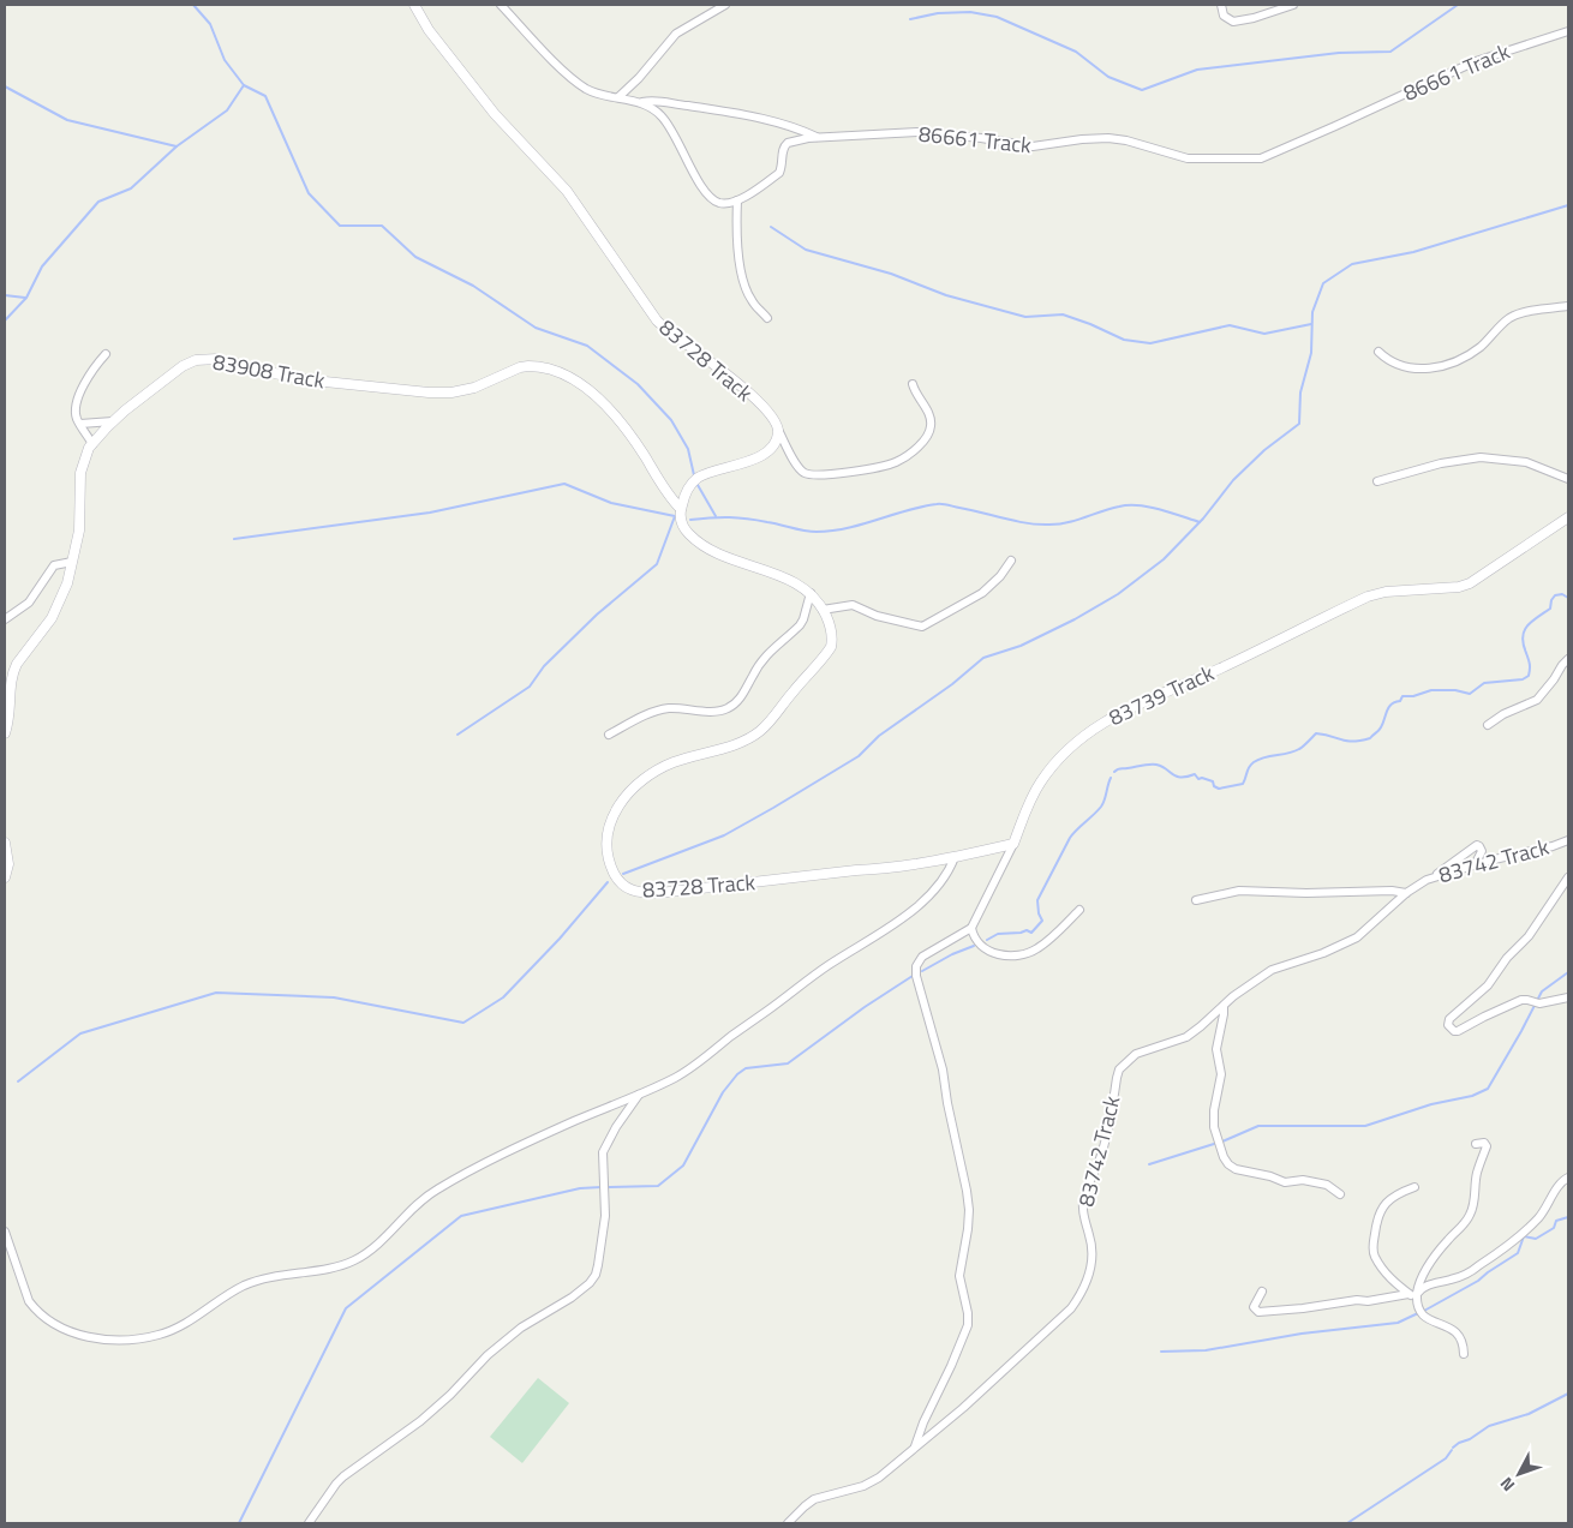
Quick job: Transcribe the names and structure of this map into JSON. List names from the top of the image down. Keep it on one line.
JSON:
{"streets":{"street":["86661 Track","83728 Track","83908 Track","83739 Track","83742 Track"]},"crossings":[["83728 Track","83908 Track"],["83728 Track","83739 Track"]],"north":"bottom left"}
